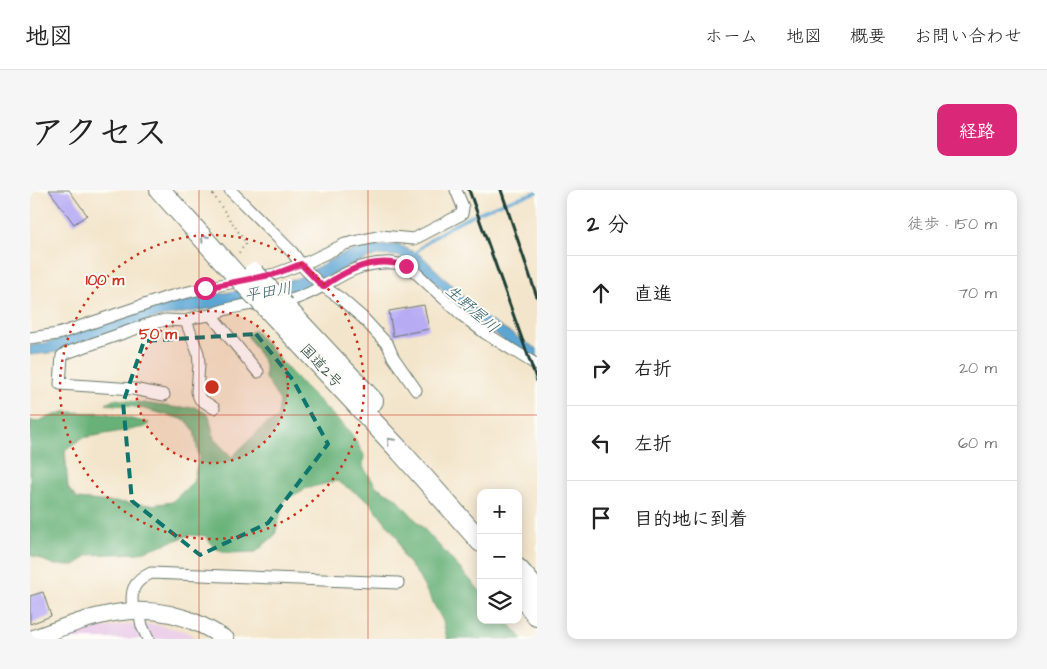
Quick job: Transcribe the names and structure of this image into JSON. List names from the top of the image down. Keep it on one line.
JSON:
{"streets":{"highway":["国道2号"]},"water":["平田川","生野屋川"],"page":{"header":"地図","nav":["ホーム","地図","概要","お問い合わせ"],"title":"アクセス","buttons":"経路","heading":["2 分","徒歩 · 150 m"],"list":[["直進","70 m"],["右折","20 m"],["左折","60 m"],"目的地に到着"],"map_buttons":["+","−"]},"rings":["100 m","50 m"]}
